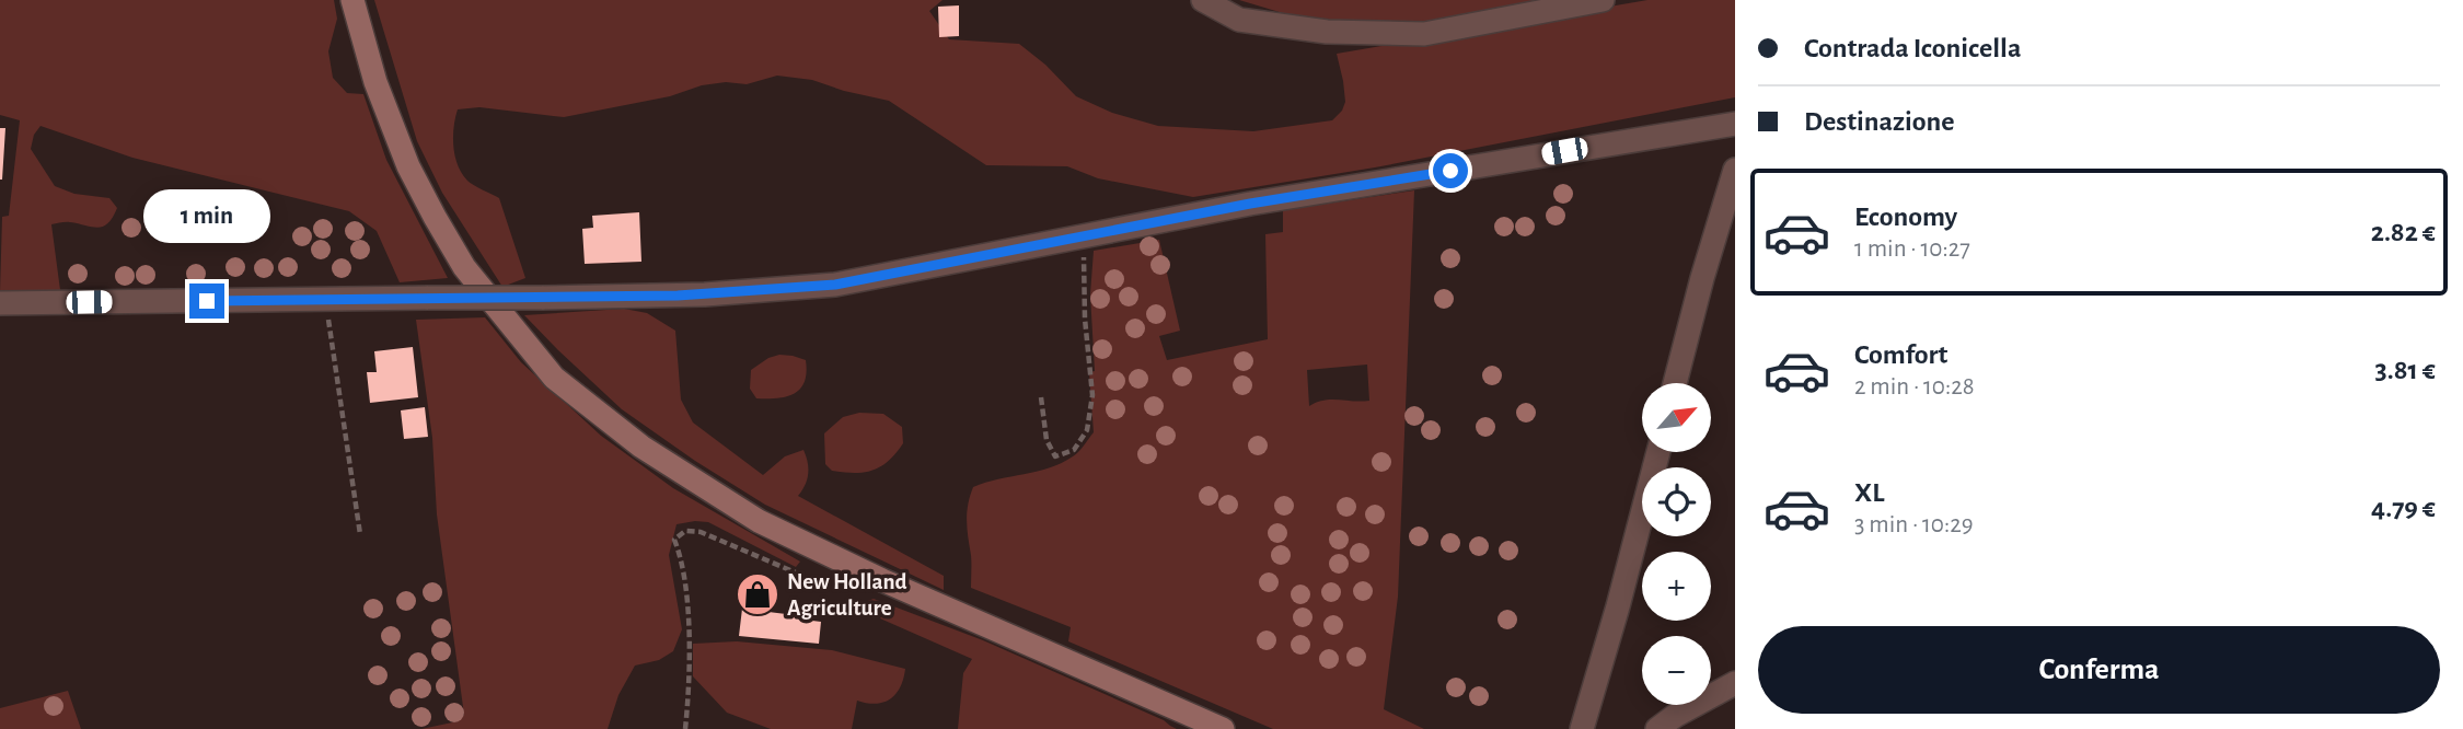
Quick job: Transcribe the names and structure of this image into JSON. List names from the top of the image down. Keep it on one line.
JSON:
{"places":{"shop":["New Holland Agriculture"]},"north":"top right","page":{"banner":["Contrada Iconicella","Destinazione"],"list":[{"name":"Economy","note":"1 min · 10:27","value":"2.82 €"},{"name":"Comfort","note":"2 min · 10:28","value":"3.81 €"},{"name":"XL","note":"3 min · 10:29","value":"4.79 €"}],"bubble":"1 min","map_buttons":["+","−"],"buttons":"Conferma"}}
